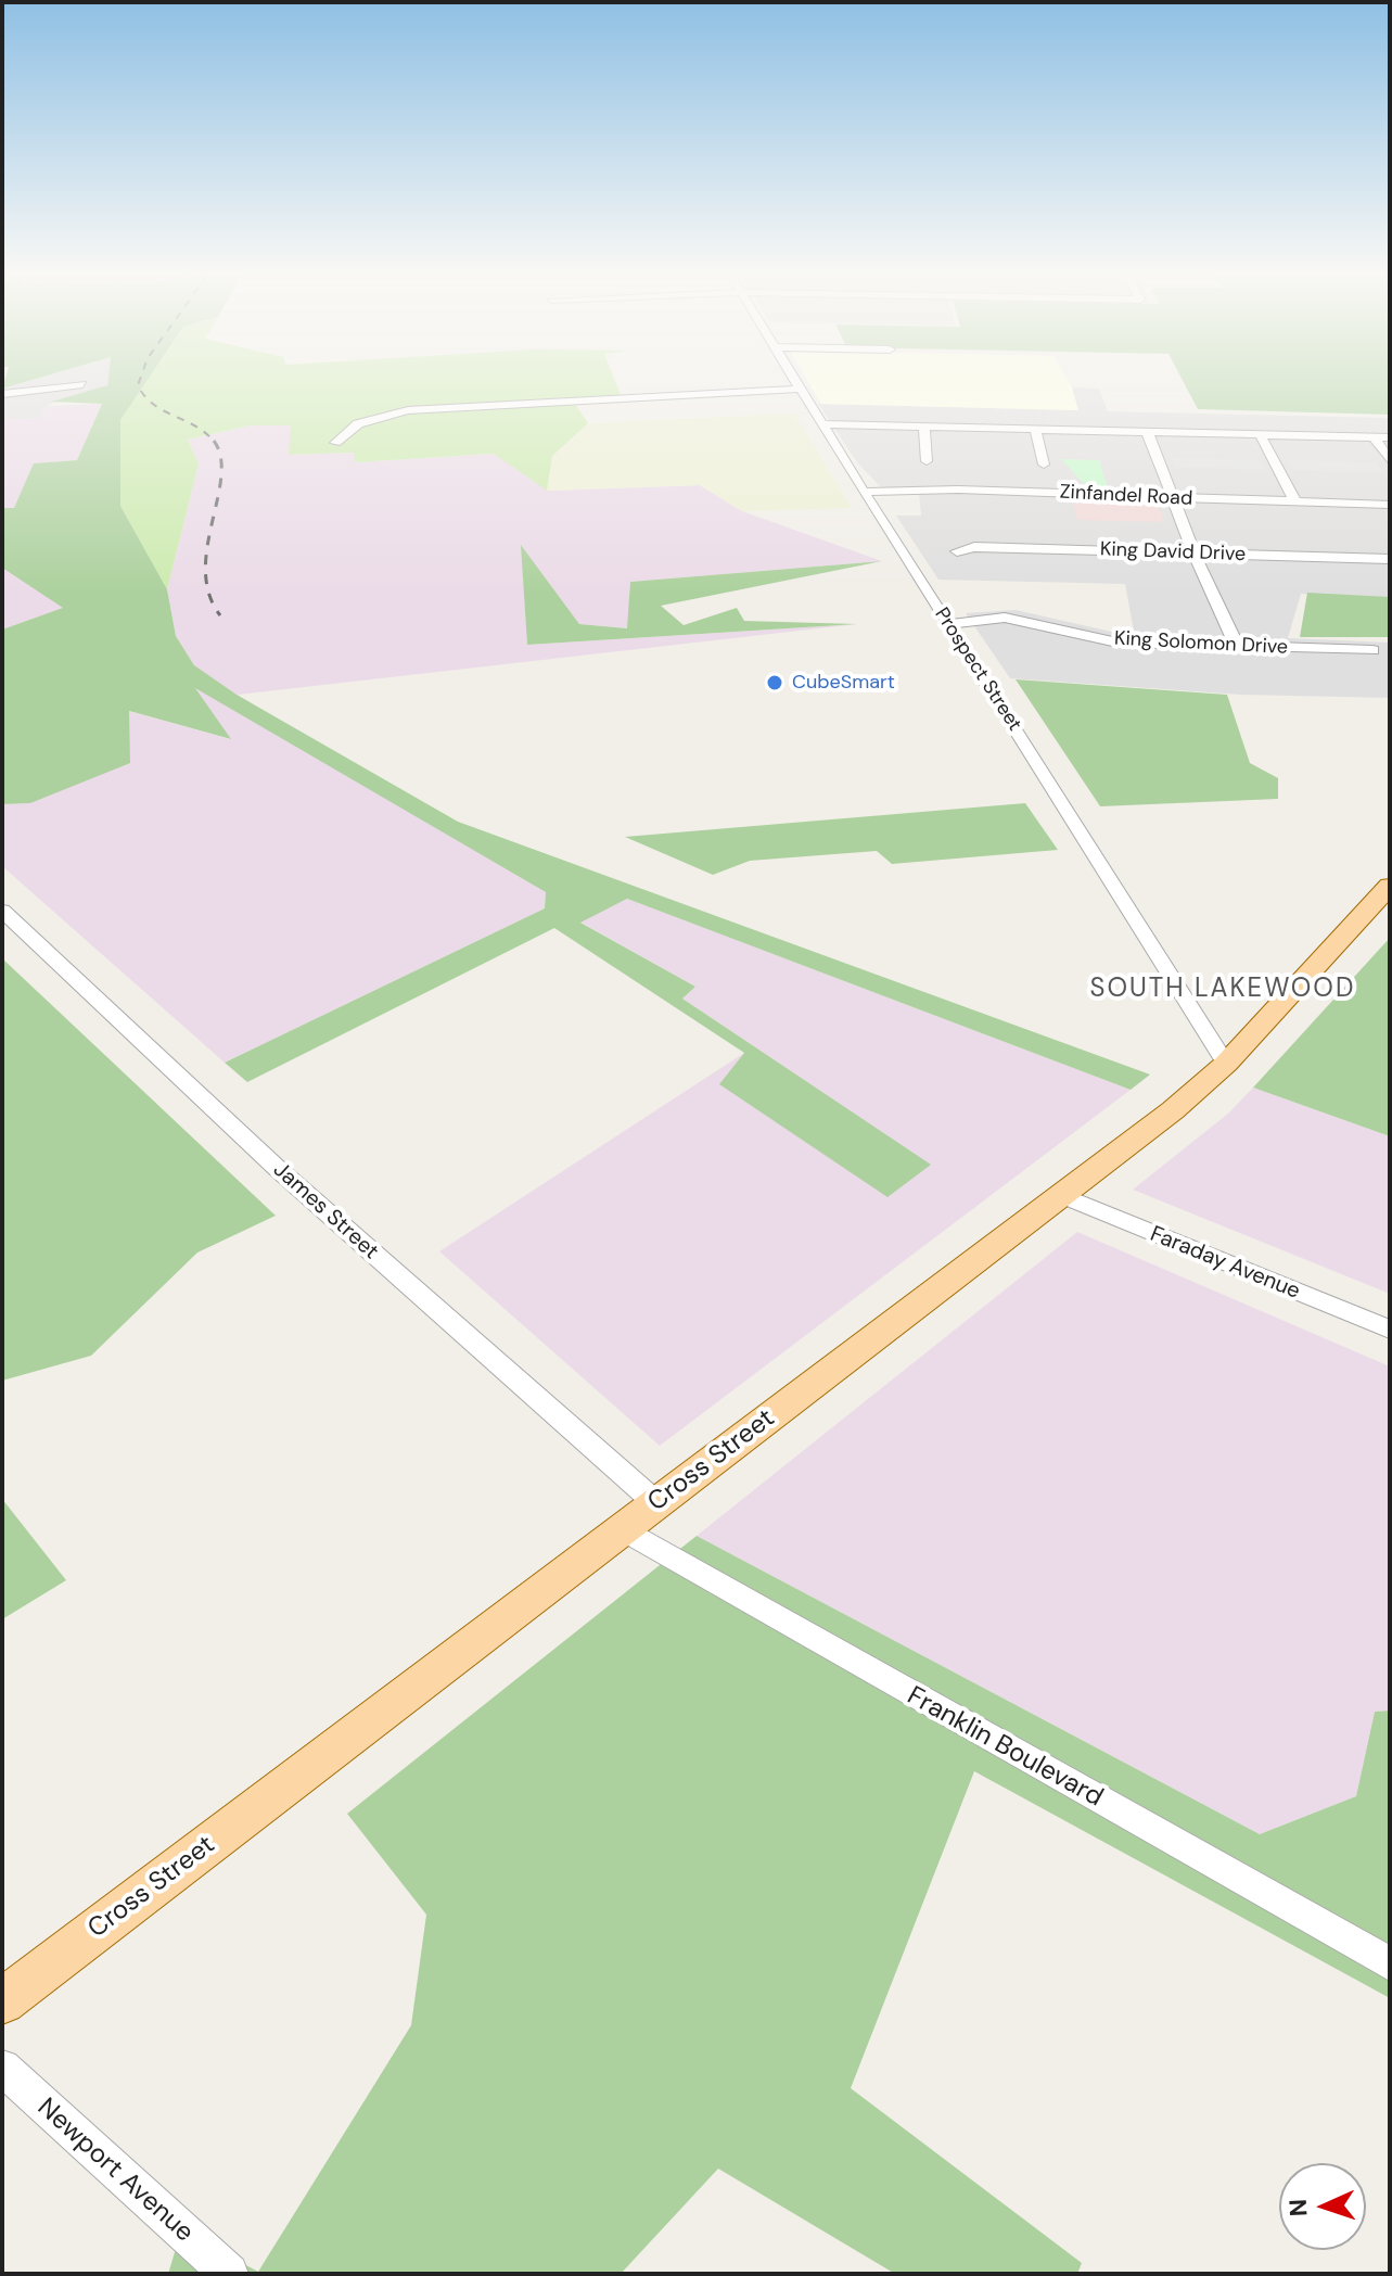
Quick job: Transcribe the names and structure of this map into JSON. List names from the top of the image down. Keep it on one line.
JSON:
{"streets":{"main road":["Cross Street"],"street":["Zinfandel Road","King David Drive","King Solomon Drive","Prospect Street","James Street","Faraday Avenue","Franklin Boulevard","Newport Avenue"]},"crossings":[["Zinfandel Road","Prospect Street"],["King Solomon Drive","Prospect Street"],["Prospect Street","Cross Street"],["James Street","Cross Street"],["Faraday Avenue","Cross Street"],["Cross Street","Franklin Boulevard"]],"districts":["SOUTH LAKEWOOD"],"places":["CubeSmart"],"north":"left"}
